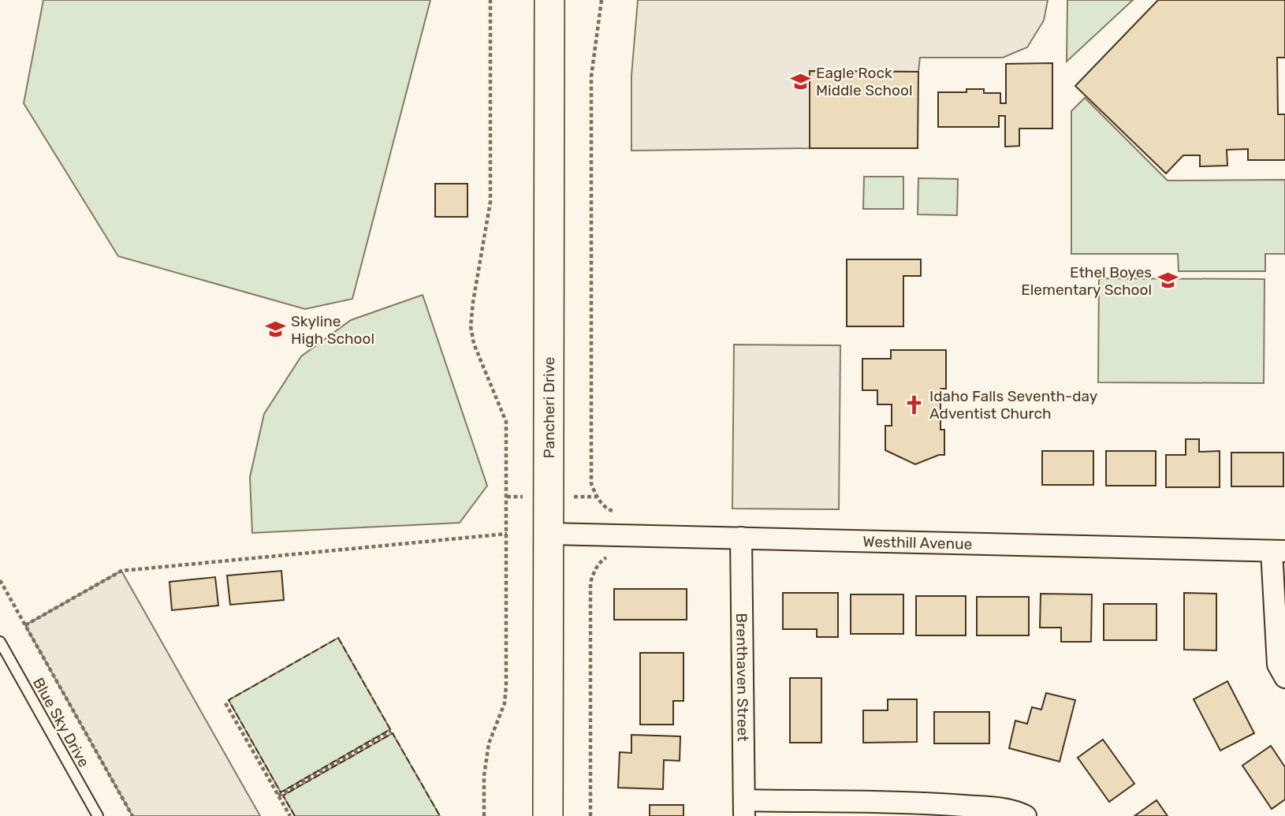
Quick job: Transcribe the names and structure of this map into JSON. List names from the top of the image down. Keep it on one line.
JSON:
{"streets":{"street":["Pancheri Drive","Westhill Avenue","Brenthaven Street"],"lane":["Blue Sky Drive"]},"crossings":[["Pancheri Drive","Westhill Avenue"],["Westhill Avenue","Brenthaven Street"]],"places":{"school or university":["Eagle Rock Middle School","Ethel Boyes Elementary School","Skyline High School"],"church":["Idaho Falls Seventh-day Adventist Church"]}}
